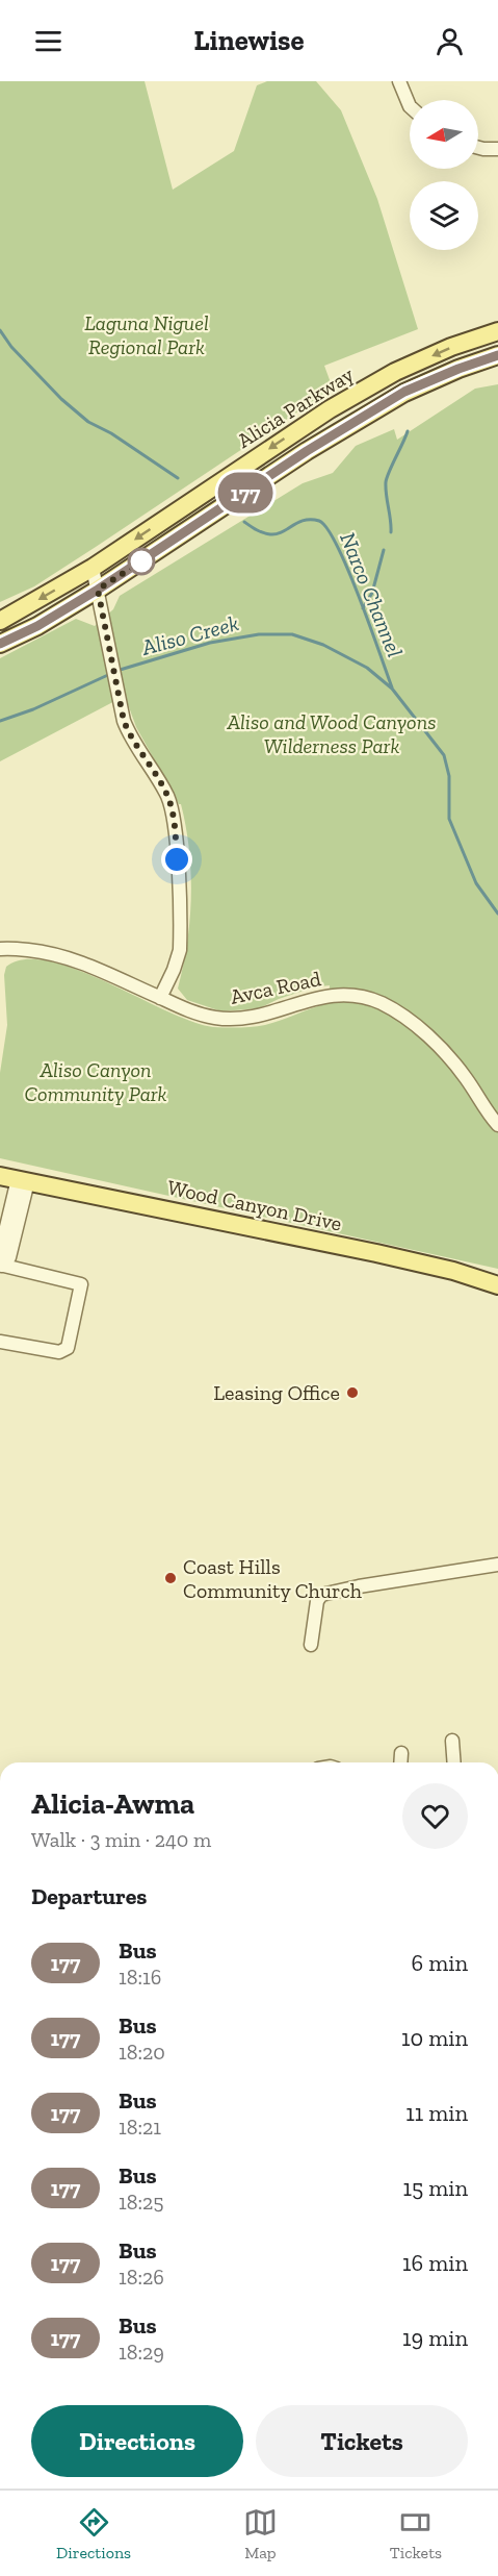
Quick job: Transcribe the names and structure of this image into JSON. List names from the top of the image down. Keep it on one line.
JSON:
{"streets":{"main road":["Alicia Parkway","Wood Canyon Drive"],"street":["Avca Road"]},"water":["Narco Channel","Aliso Creek"],"parks":["Laguna Niguel Regional Park","Aliso and Wood Canyons Wilderness Park","Aliso Canyon Community Park"],"places":["Leasing Office","Coast Hills Community Church"],"lines":["bus line 177"],"north":"left","page":{"header":"Linewise","on_map":"177","heading":[["Alicia-Awma","Walk · 3 min · 240 m"],"Departures"],"list":[{"mark":"177","name":"Bus","note":"18:16","value":"6 min"},{"mark":"177","name":"Bus","note":"18:20","value":"10 min"},{"mark":"177","name":"Bus","note":"18:21","value":"11 min"},{"mark":"177","name":"Bus","note":"18:25","value":"15 min"},{"mark":"177","name":"Bus","note":"18:26","value":"16 min"},{"mark":"177","name":"Bus","note":"18:29","value":"19 min"}],"buttons":["Directions","Tickets"],"tabs":["Directions","Map","Tickets"]}}
